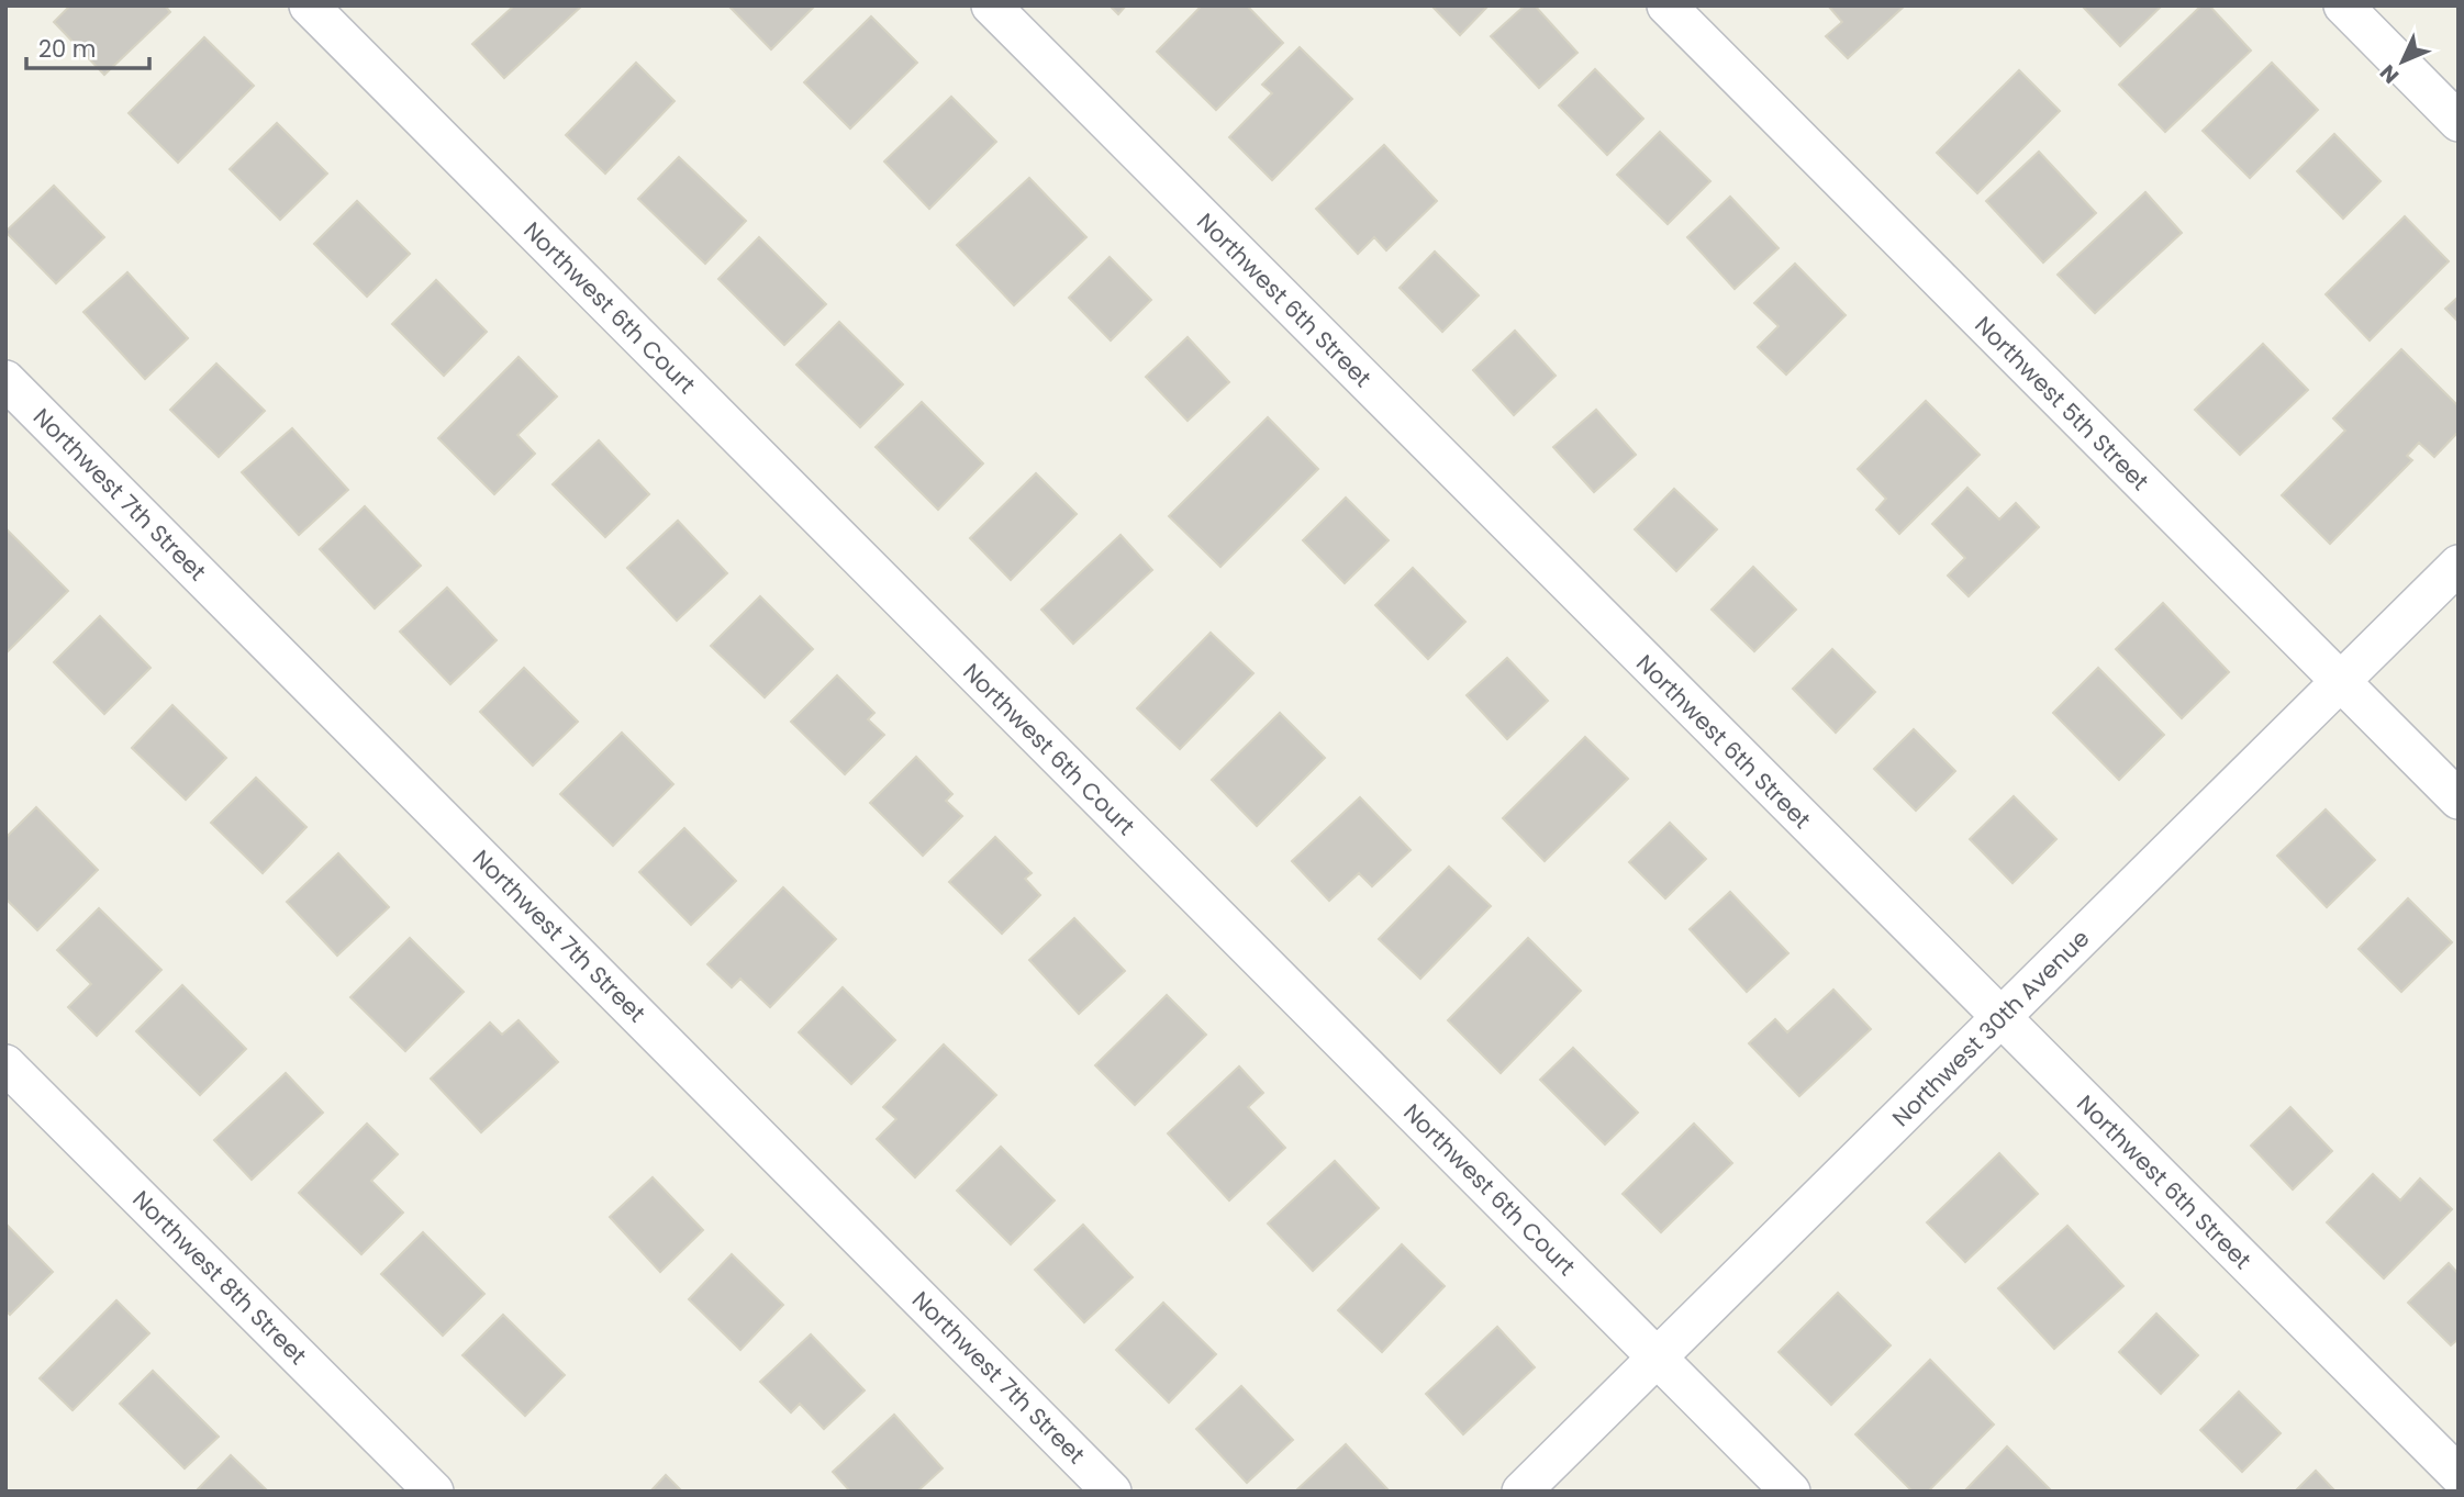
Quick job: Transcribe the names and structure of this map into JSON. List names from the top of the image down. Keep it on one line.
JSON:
{"streets":{"street":["Northwest 6th Street","Northwest 6th Court","Northwest 5th Street","Northwest 7th Street","Northwest 30th Avenue","Northwest 8th Street"]},"crossings":[["Northwest 6th Street","Northwest 30th Avenue"],["Northwest 6th Court","Northwest 30th Avenue"],["Northwest 5th Street","Northwest 30th Avenue"]],"scale_bar":"20 m","north":"bottom left"}
